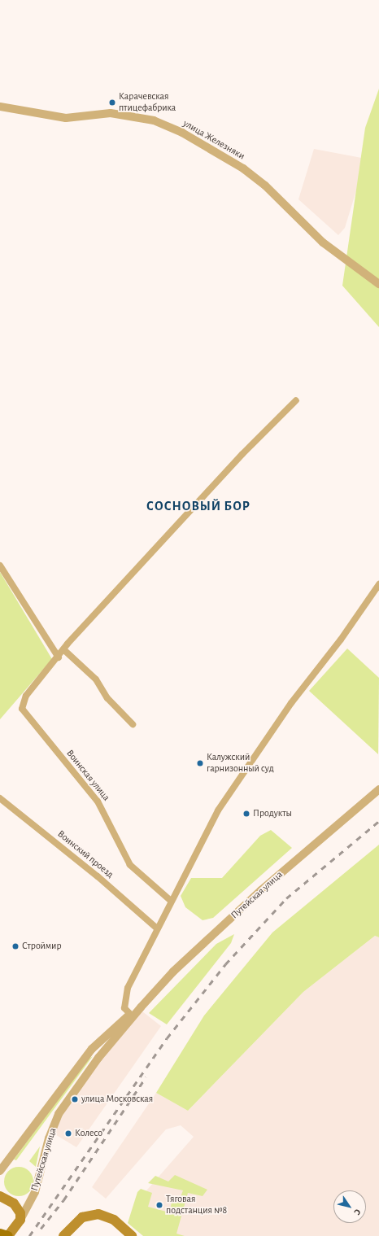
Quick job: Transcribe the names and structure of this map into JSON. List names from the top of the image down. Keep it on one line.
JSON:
{"streets":{"main road":["Путейская улица"],"street":["улица Железняки","Воинская улица","Воинский проезд"]},"districts":["СОСНОВЫЙ БОР"],"places":["Карачевская птицефабрика","Калужский гарнизонный суд","Продукты","Строймир","улица Московская","Колесо","Тяговая подстанция №8"],"north":"bottom right"}
